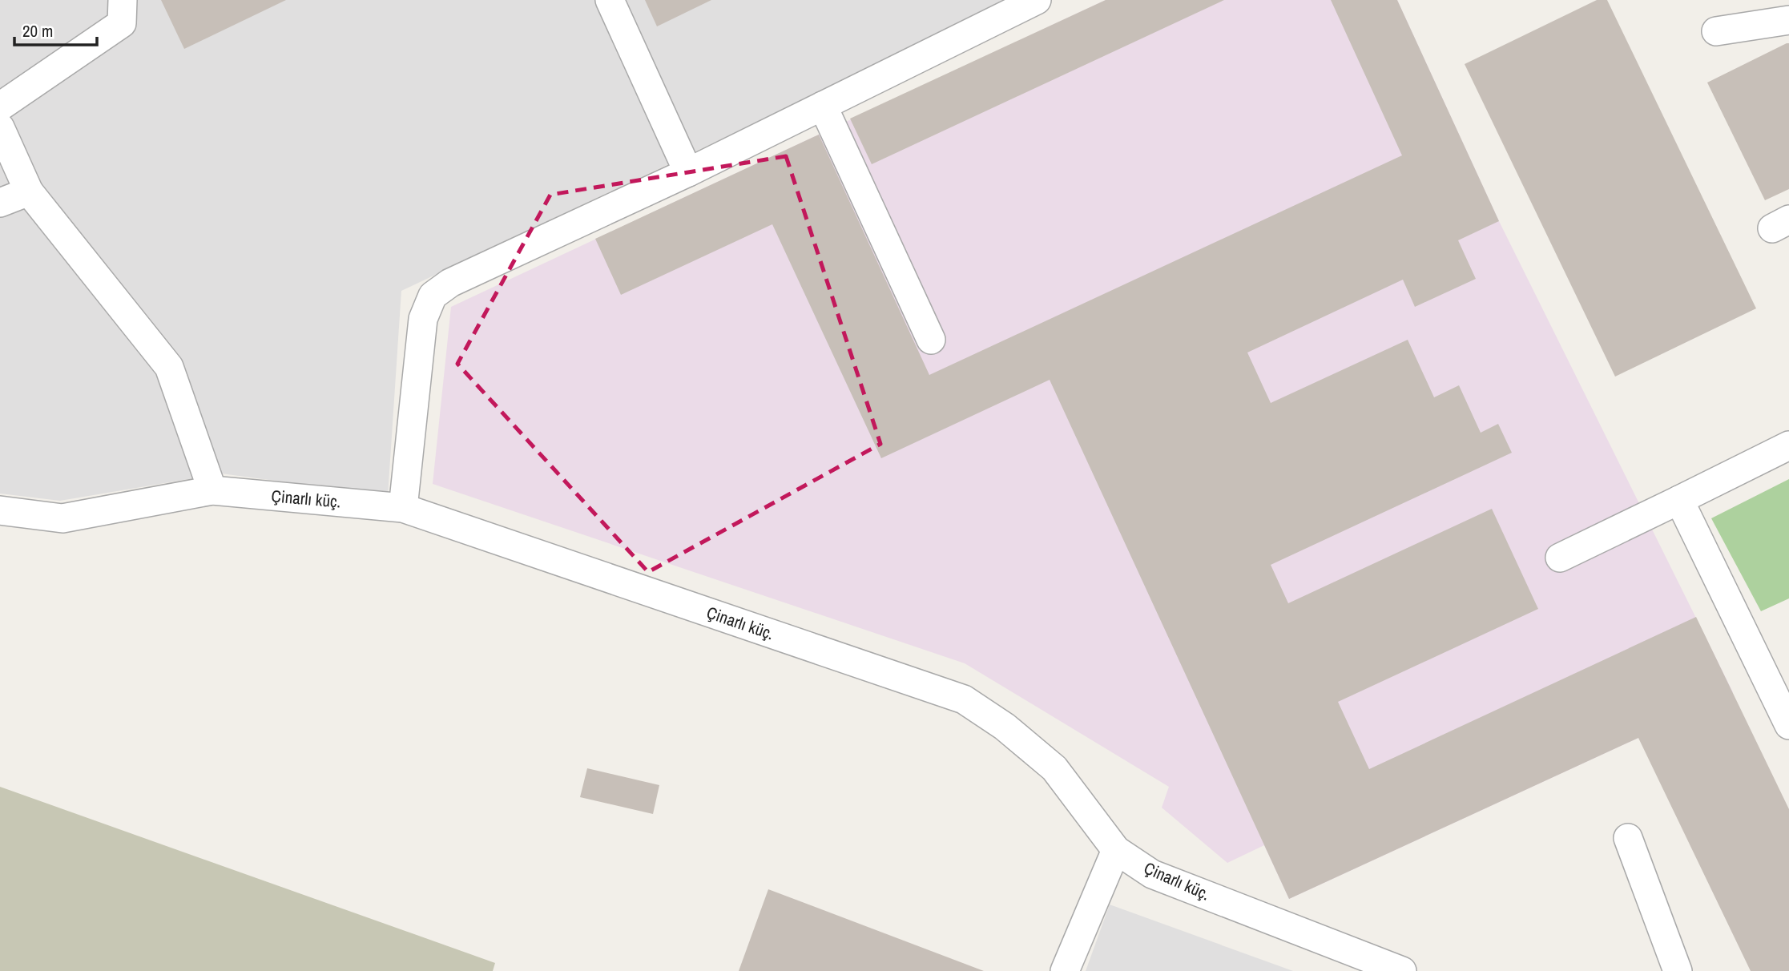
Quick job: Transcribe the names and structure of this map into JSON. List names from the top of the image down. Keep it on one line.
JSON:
{"streets":{"street":["Çinarlı küç."]},"scale_bar":"20 m"}
